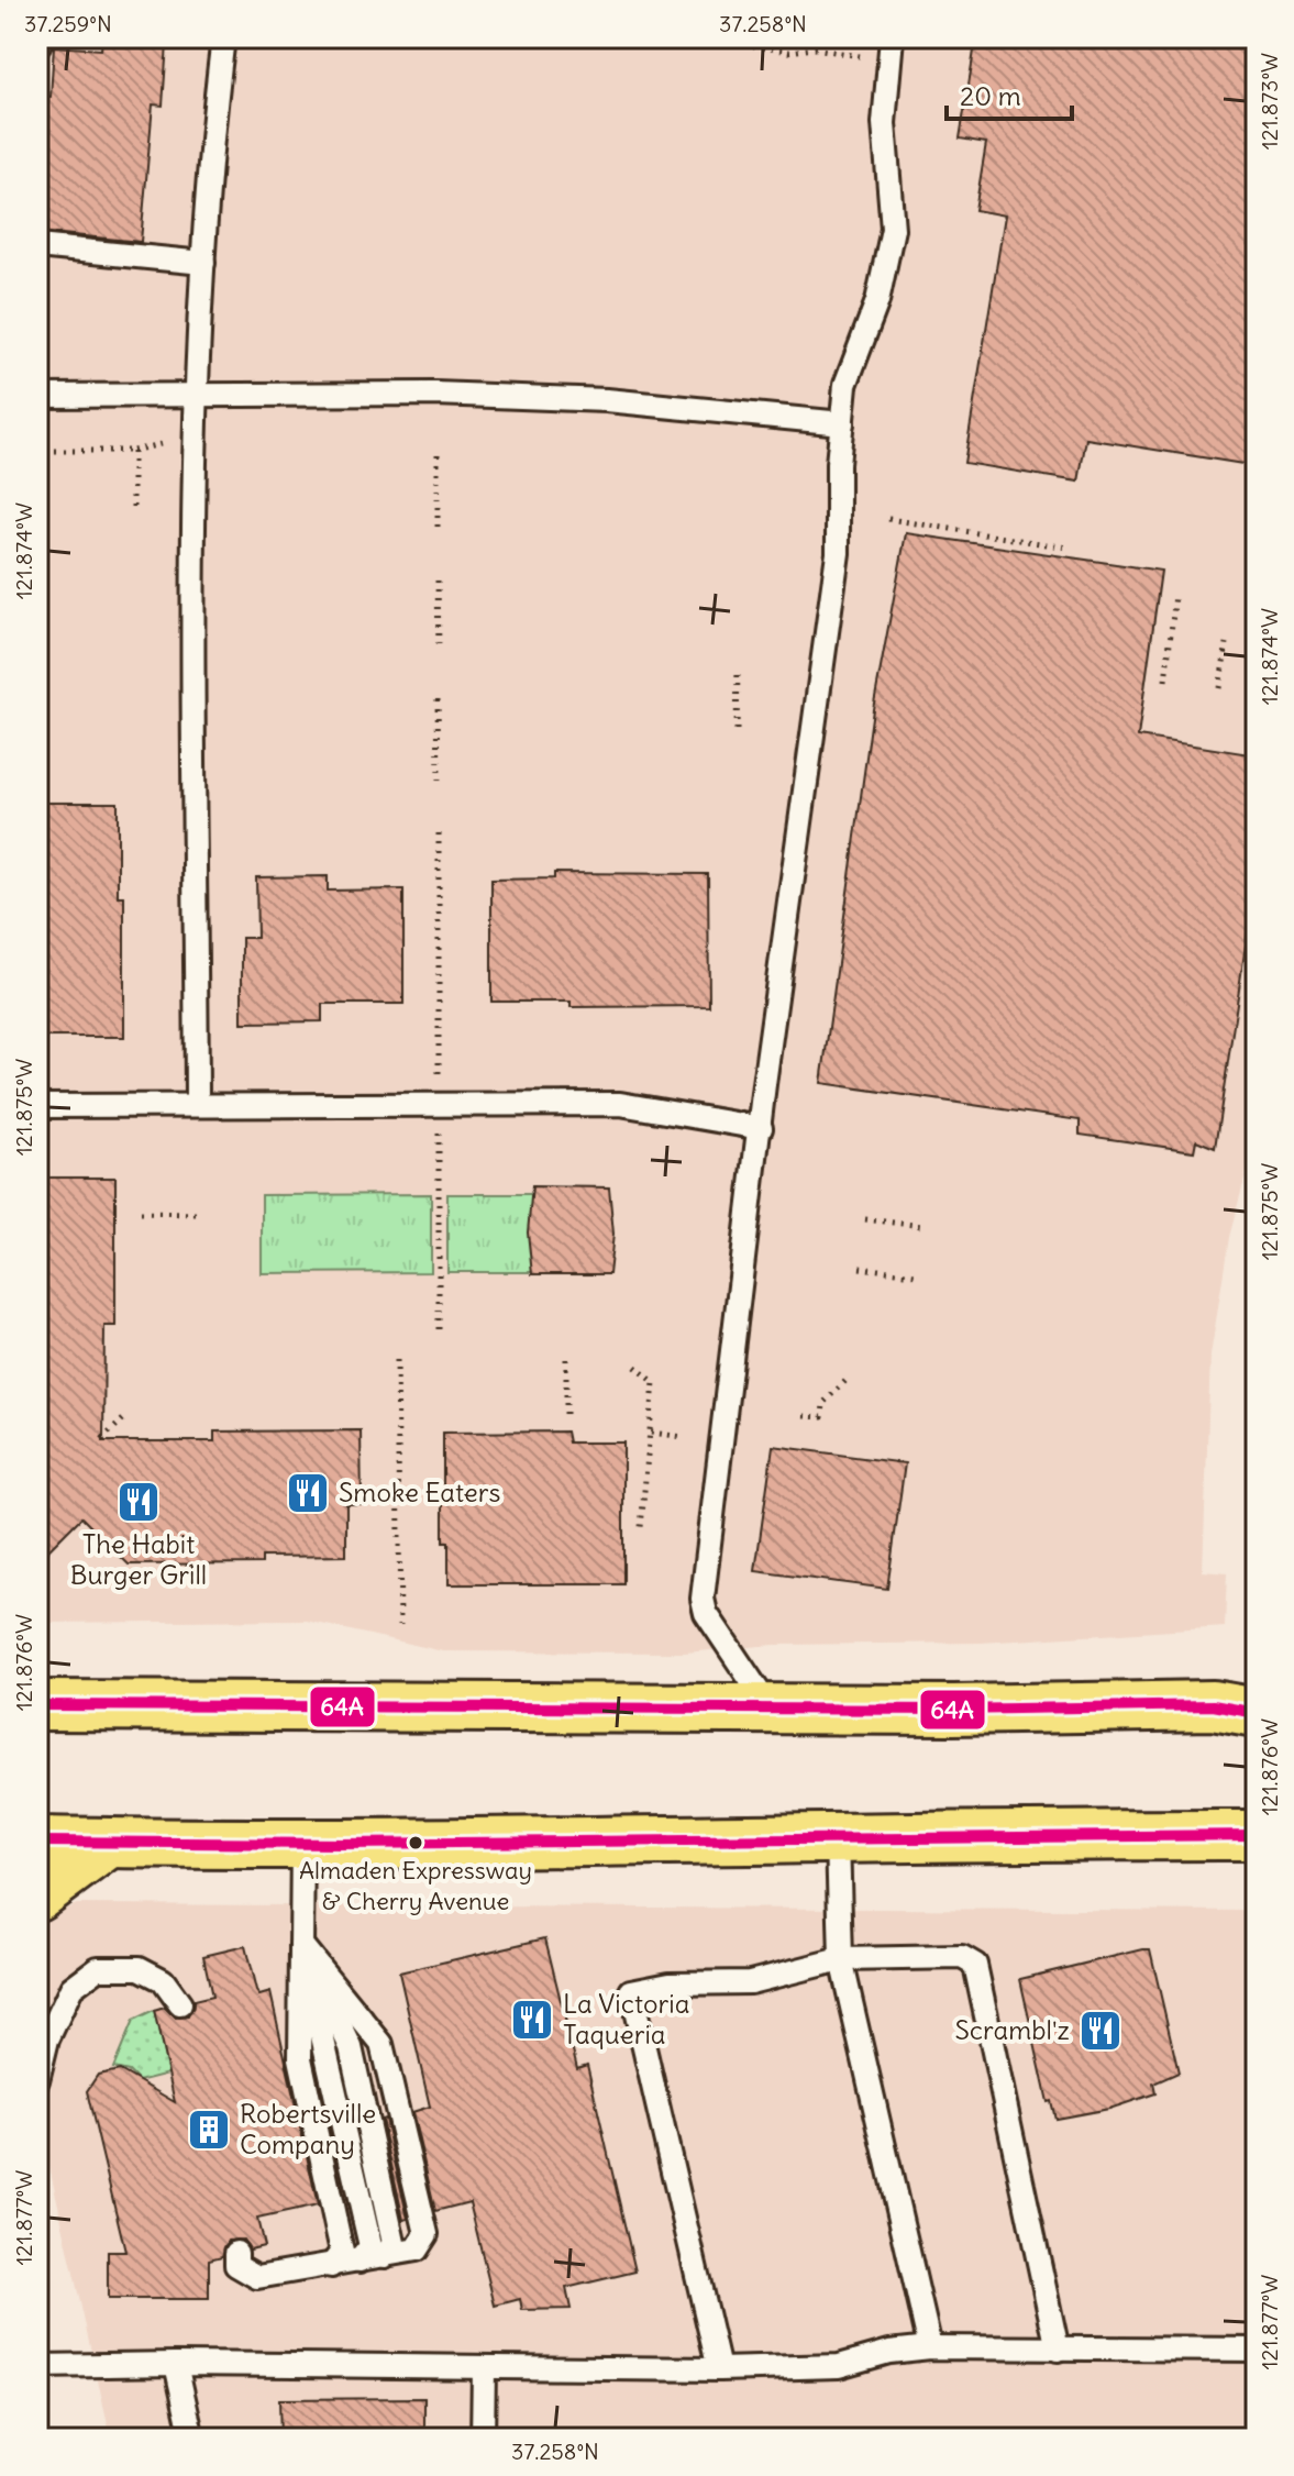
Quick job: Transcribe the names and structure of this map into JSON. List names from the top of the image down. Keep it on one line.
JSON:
{"places":{"restaurant":["Smoke Eaters","The Habit Burger Grill","La Victoria Taqueria","Scrambl'z"],"other":["Almaden Expressway & Cherry Avenue"],"building":["Robertsville Company"]},"lines":["transit line 64A"],"scale_bar":"20 m","coordinates":["37.259°N","37.258°N","121.873°W","121.874°W","121.875°W","121.876°W","121.877°W"]}
